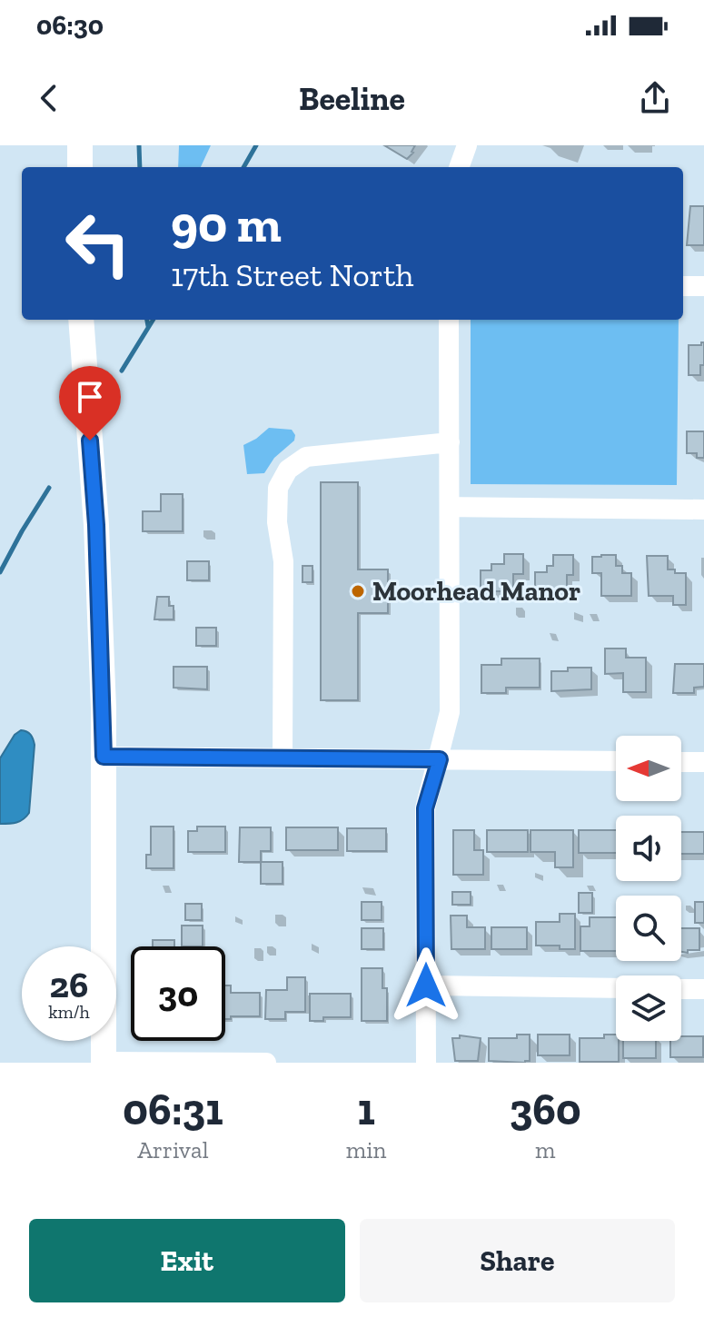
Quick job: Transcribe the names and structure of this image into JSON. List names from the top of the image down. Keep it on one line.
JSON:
{"places":["Moorhead Manor"],"north":"left","page":{"status":"06:30","header":"Beeline","turn":["90 m","17th Street North"],"speed":"26 km/h","limit":"30","eta":["06:31","Arrival","1","min","360","m"],"buttons":["Exit","Share"]}}
